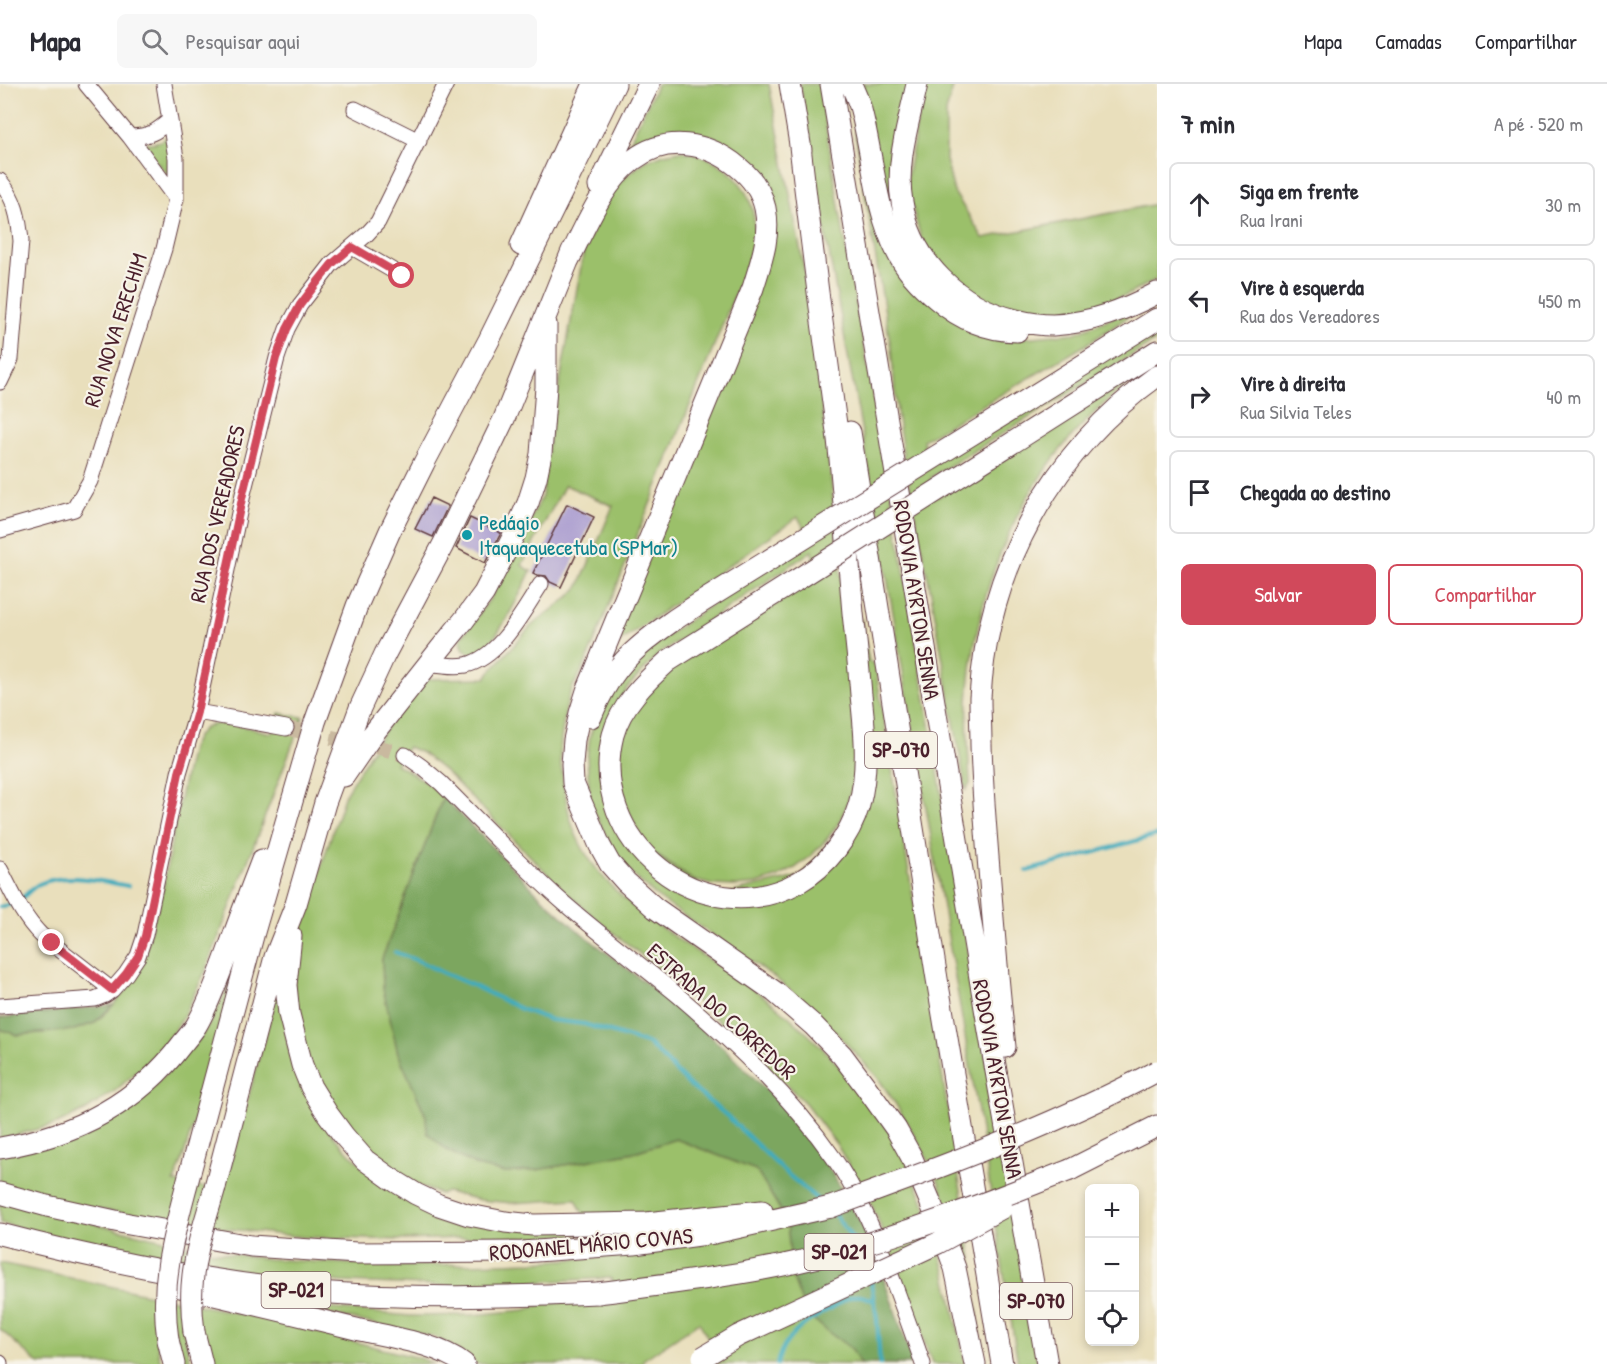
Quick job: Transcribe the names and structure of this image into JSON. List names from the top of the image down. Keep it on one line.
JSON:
{"streets":{"highway":["RODOVIA AYRTON SENNA","SP-070","RODOANEL MÁRIO COVAS","SP-021"],"street":["RUA NOVA ERECHIM","RUA DOS VEREADORES","ESTRADA DO CORREDOR"]},"places":["Pedágio Itaquaquecetuba (SPMar)"],"page":{"header":"Mapa","search":"Pesquisar aqui","nav":["Mapa","Camadas","Compartilhar"],"heading":["7 min","A pé · 520 m"],"list":[["Siga em frente","Rua Irani","30 m"],["Vire à esquerda","Rua dos Vereadores","450 m"],["Vire à direita","Rua Silvia Teles","40 m"],"Chegada ao destino"],"buttons":["Salvar","Compartilhar"],"map_buttons":["+","−"]}}
